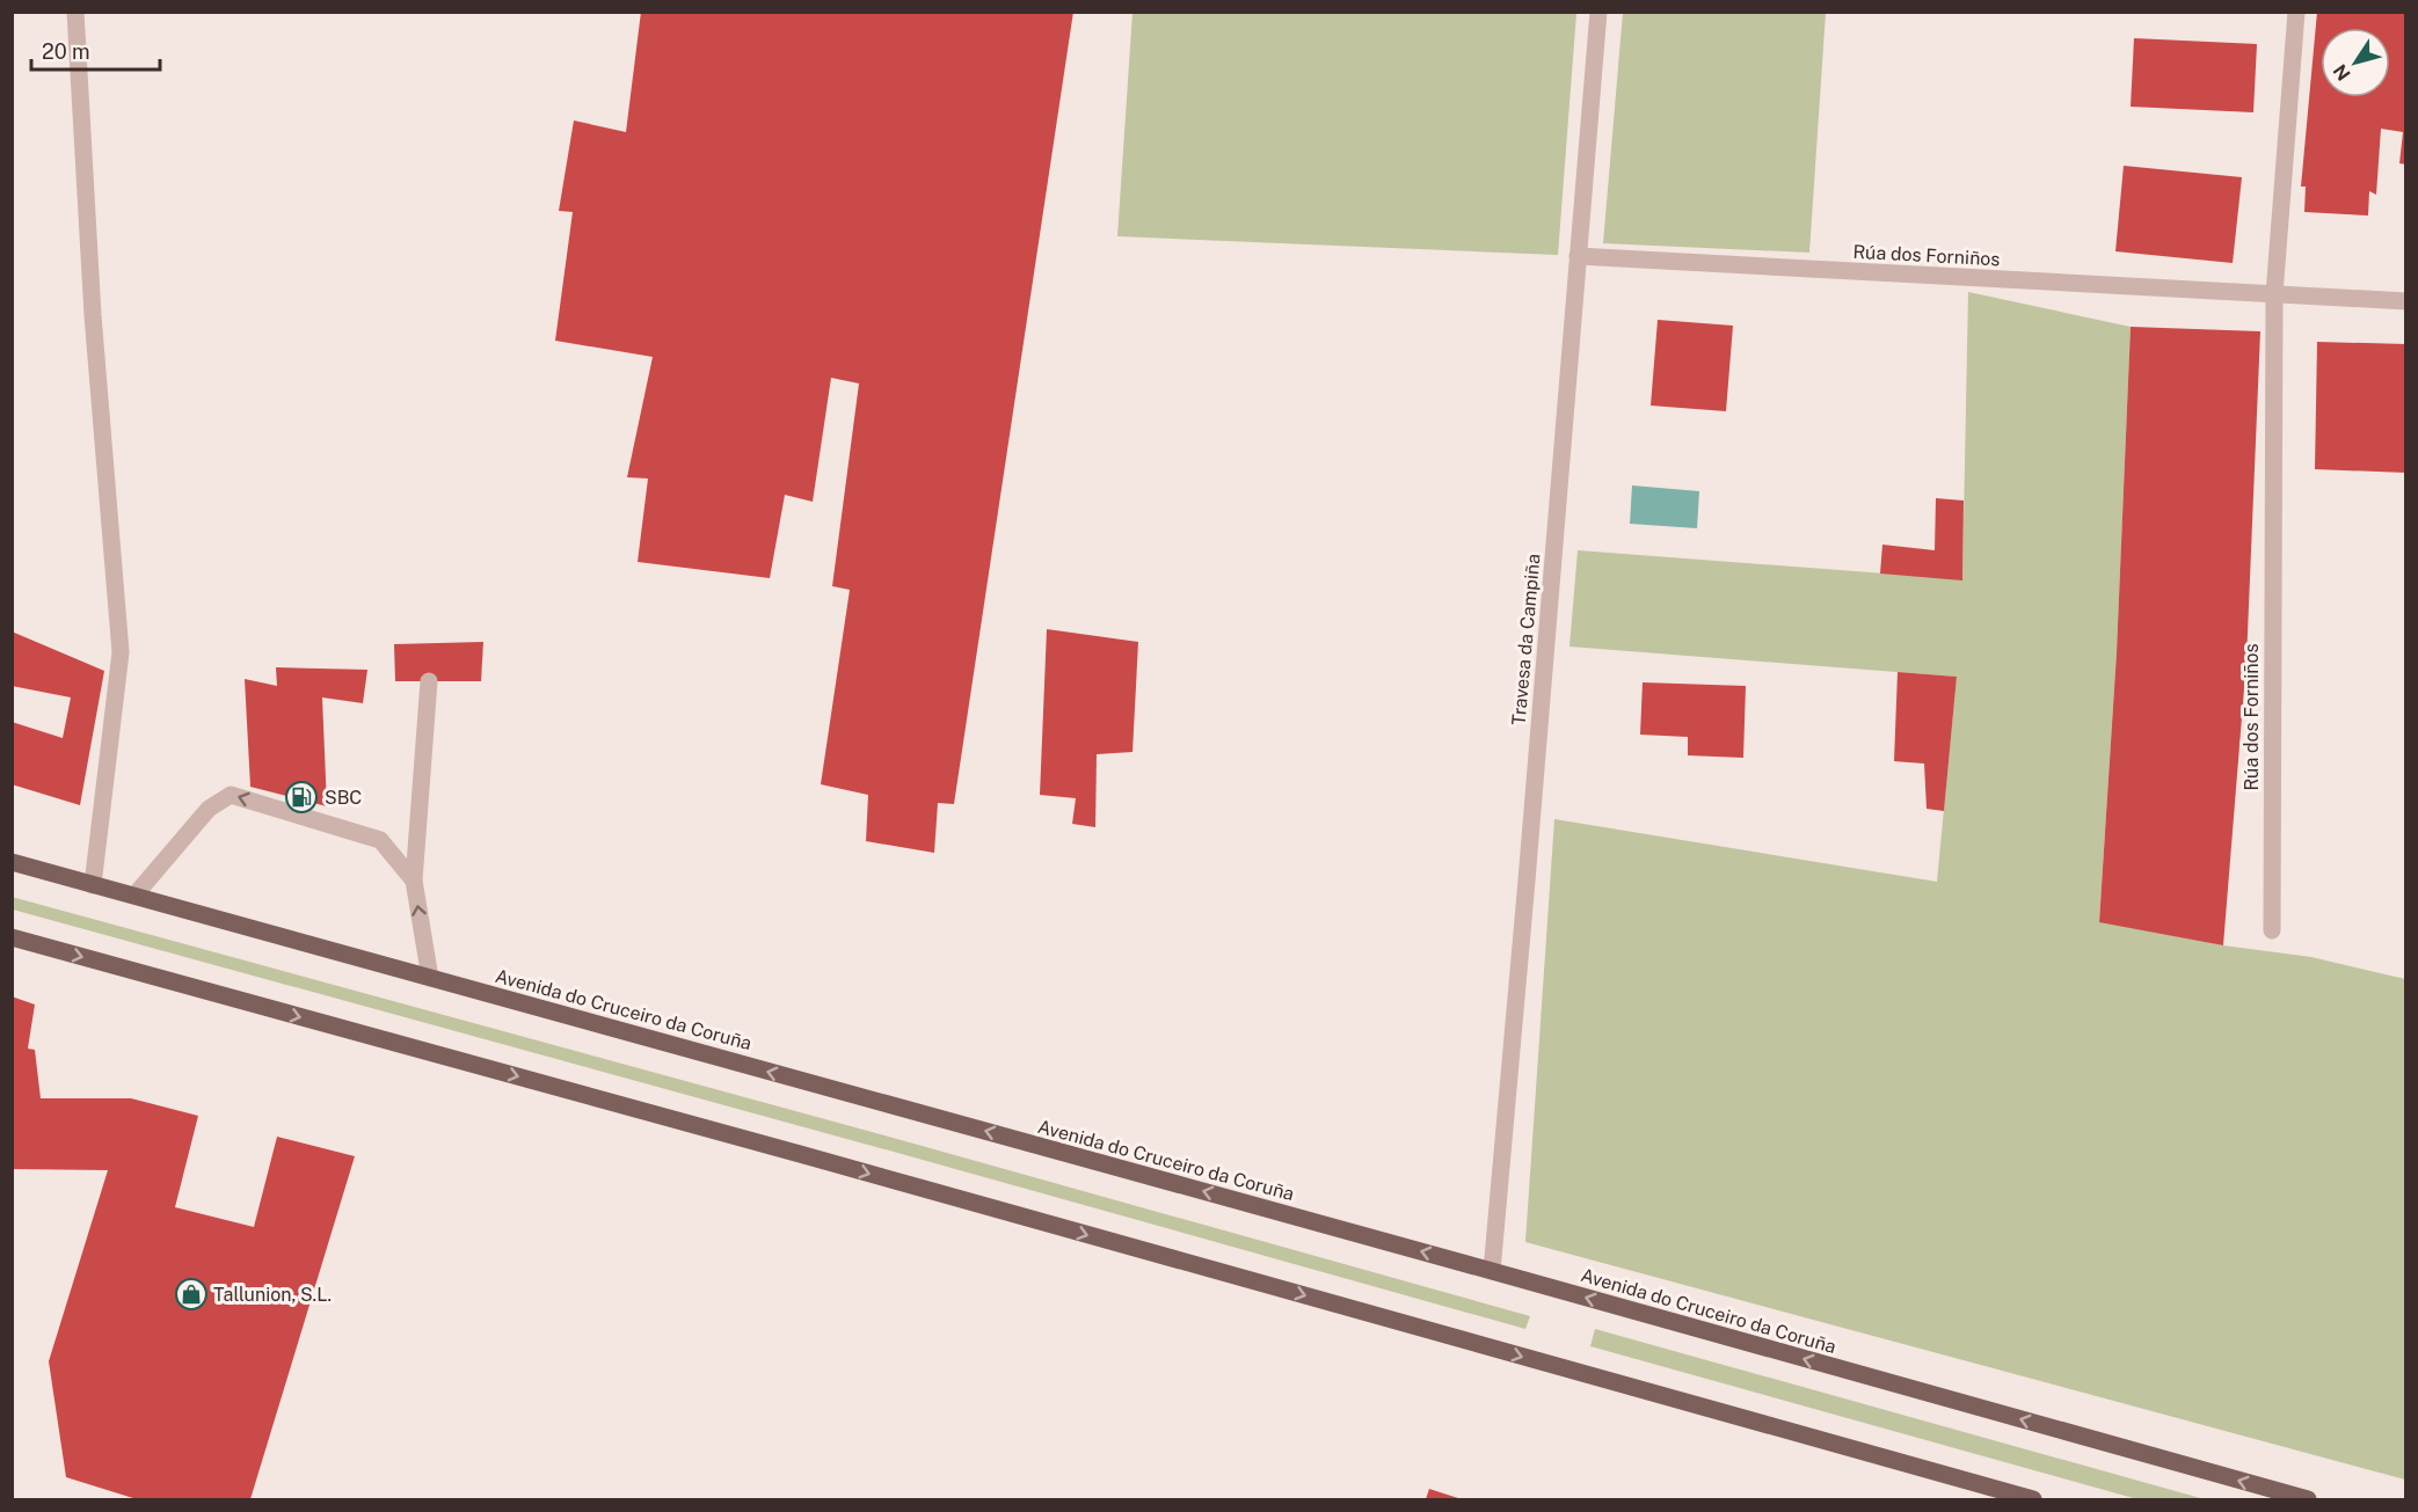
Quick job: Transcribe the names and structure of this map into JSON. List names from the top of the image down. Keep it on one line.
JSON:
{"streets":{"main road":["Avenida do Cruceiro da Coruña"],"street":["Rúa dos Forniños","Travesa da Campiña"]},"crossings":[["Rúa dos Forniños","Travesa da Campiña"],["Travesa da Campiña","Avenida do Cruceiro da Coruña"]],"places":{"fuel station":["SBC"],"shop":["Tallunion, S.L."]},"scale_bar":"20 m","north":"bottom left"}
